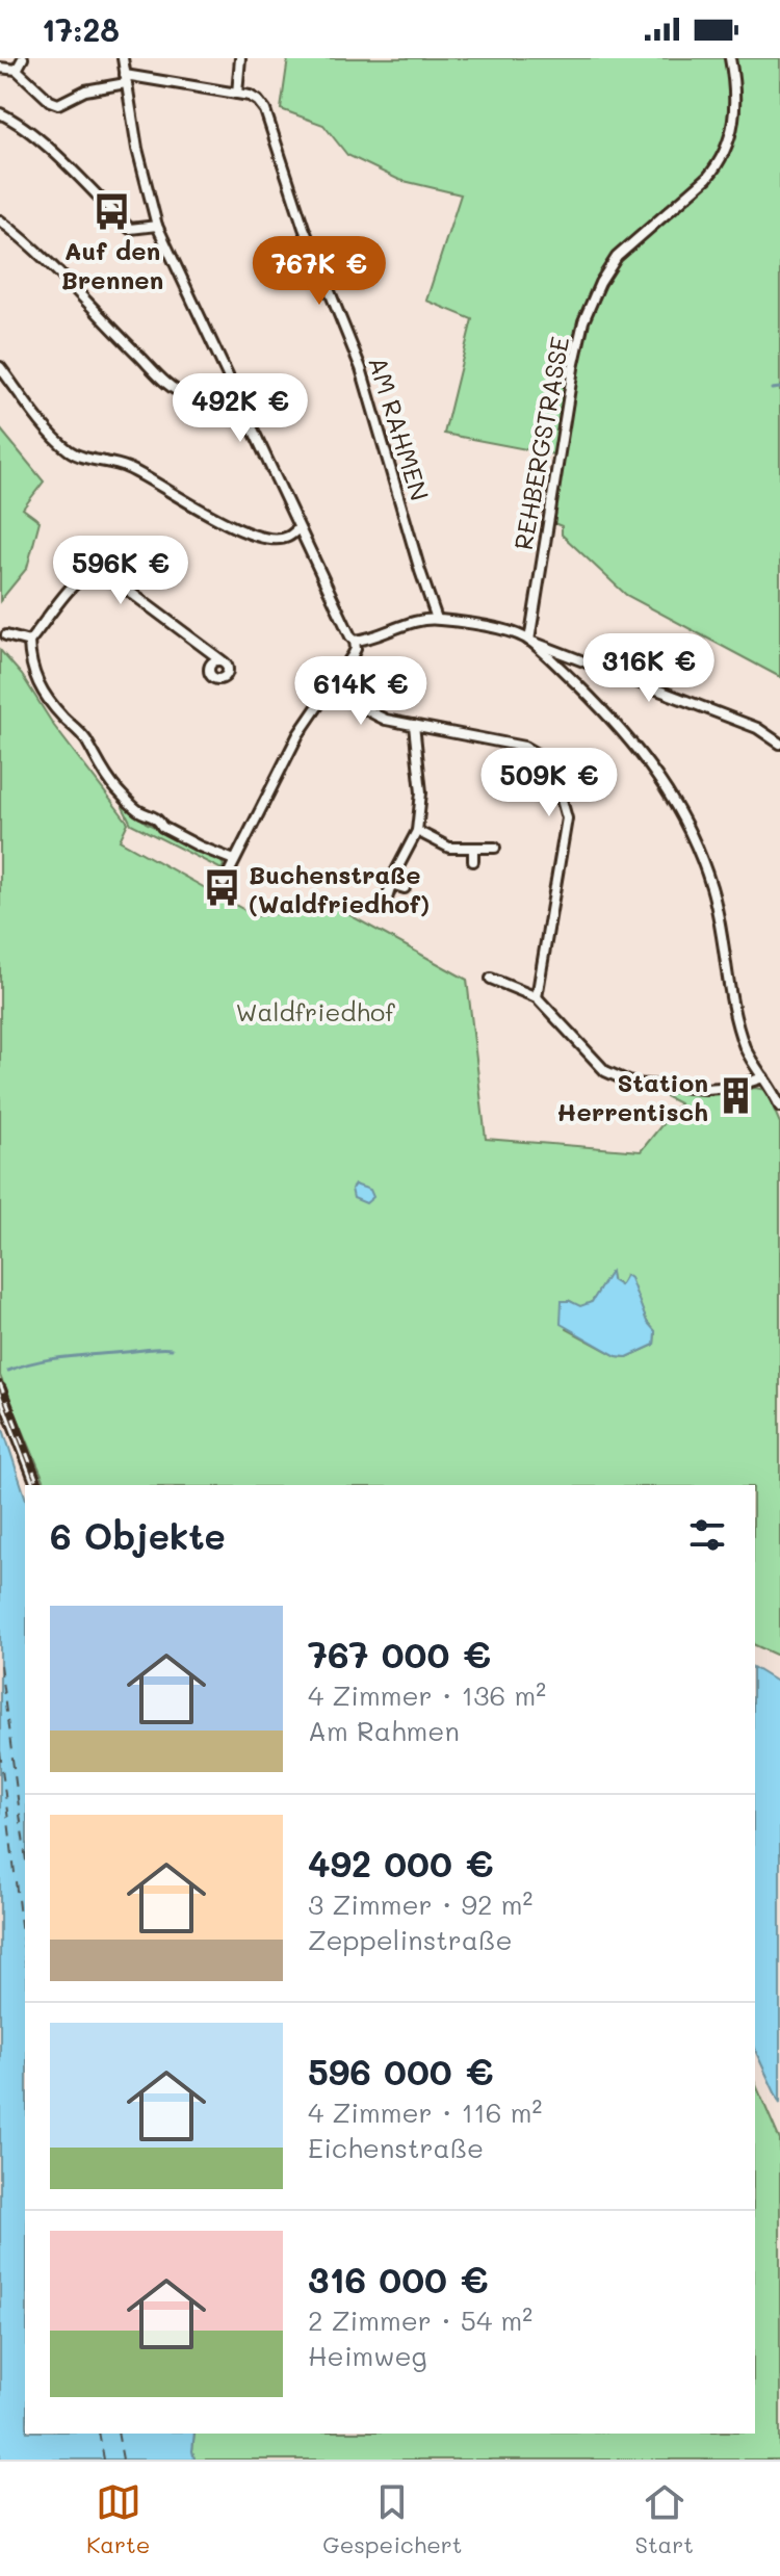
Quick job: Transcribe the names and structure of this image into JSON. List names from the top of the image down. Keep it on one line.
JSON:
{"streets":{"street":["AM RAHMEN","REHBERGSTRASSE"]},"parks":["Waldfriedhof"],"places":{"bus stop":["Auf den Brennen","Buchenstraße (Waldfriedhof)"],"building":["Station Herrentisch"]},"page":{"status":"17:28","price":["767K €","492K €","596K €","316K €","614K €","509K €"],"heading":"6 Objekte","list":[{"name":"767 000 €","note":"4 Zimmer · 136 m² · Am Rahmen"},{"name":"492 000 €","note":"3 Zimmer · 92 m² · Zeppelinstraße"},{"name":"596 000 €","note":"4 Zimmer · 116 m² · Eichenstraße"},{"name":"316 000 €","note":"2 Zimmer · 54 m² · Heimweg"}],"tabs":["Karte","Gespeichert","Start"]}}
